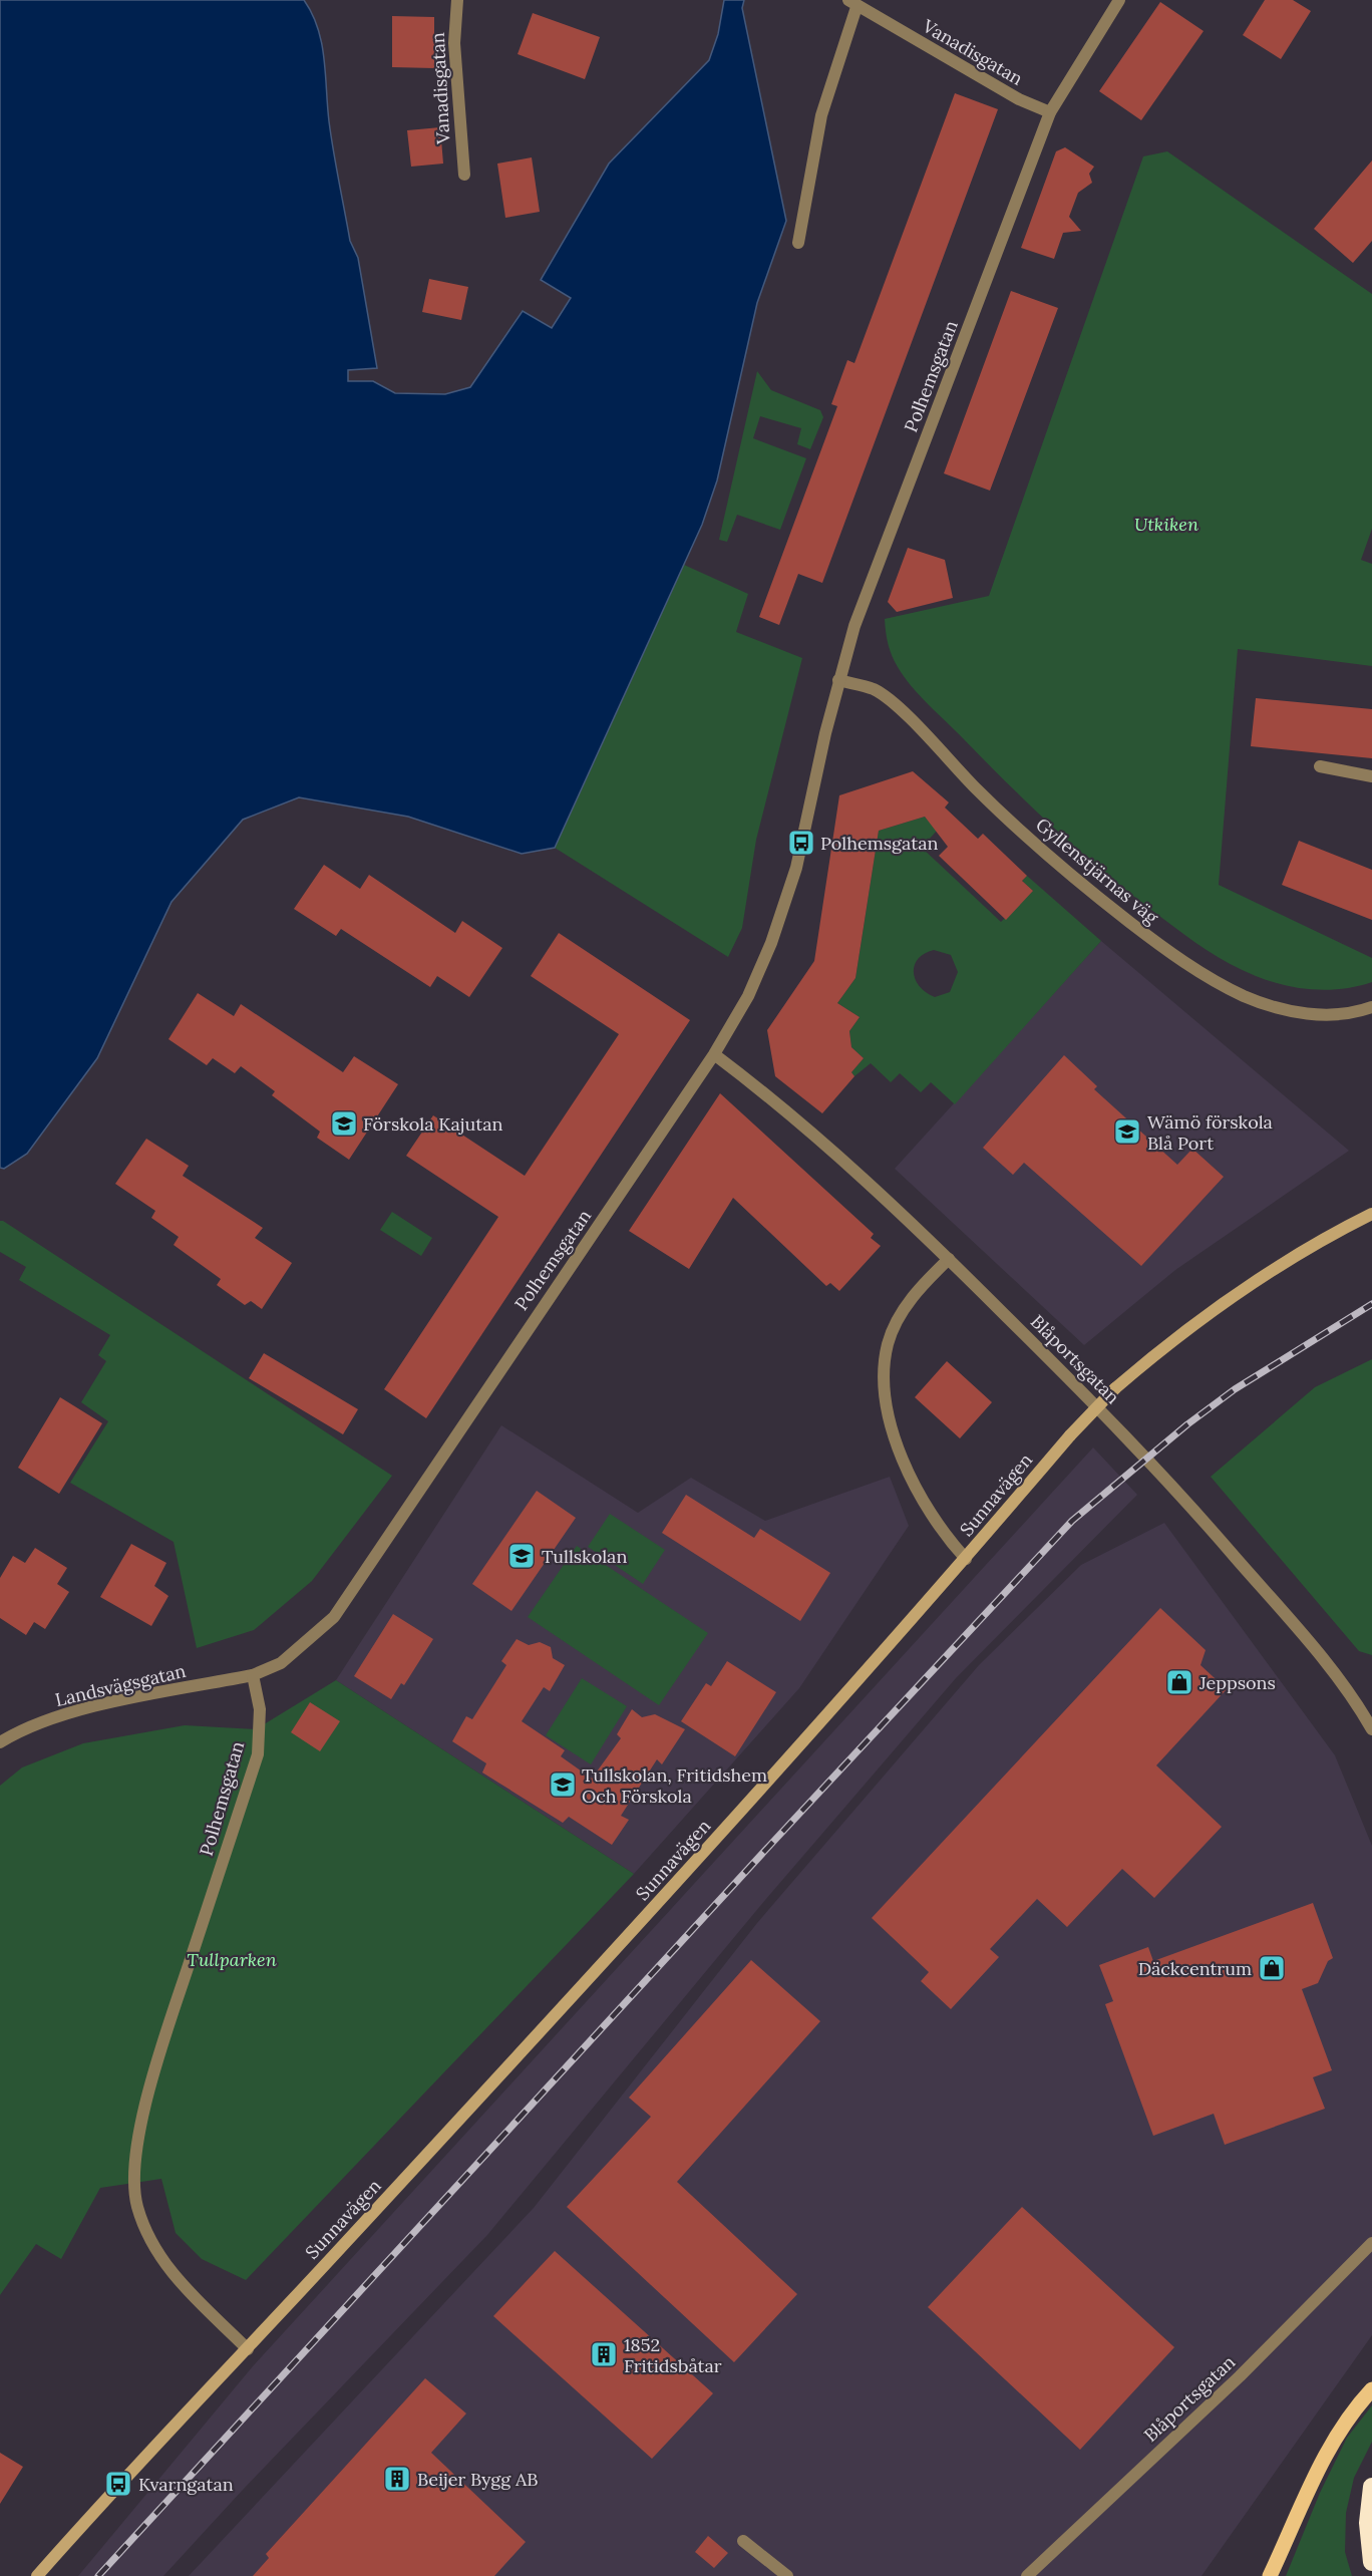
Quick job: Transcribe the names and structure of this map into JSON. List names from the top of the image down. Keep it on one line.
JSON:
{"streets":{"main road":["Sunnavägen"],"street":["Vanadisgatan","Polhemsgatan","Gyllenstjärnas väg","Blåportsgatan","Landsvägsgatan"]},"crossings":[["Vanadisgatan","Polhemsgatan"],["Polhemsgatan","Gyllenstjärnas väg"],["Polhemsgatan","Blåportsgatan"],["Polhemsgatan","Sunnavägen"],["Polhemsgatan","Landsvägsgatan"]],"parks":["Utkiken","Tullparken"],"places":{"bus stop":["Polhemsgatan","Kvarngatan"],"school or university":["Förskola Kajutan","Wämö förskola Blå Port","Tullskolan","Tullskolan, Fritidshem Och Förskola"],"shop":["Jeppsons","Däckcentrum"],"building":["1852 Fritidsbåtar","Beijer Bygg AB"]}}
